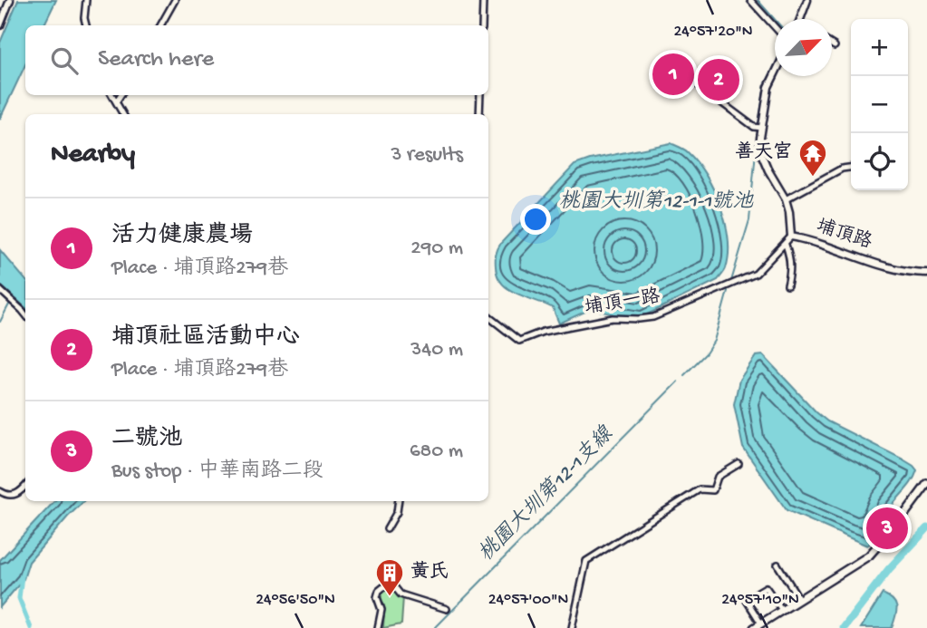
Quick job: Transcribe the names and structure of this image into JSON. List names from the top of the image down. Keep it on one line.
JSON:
{"streets":{"street":["埔頂路","埔頂一路"]},"crossings":[["埔頂路","埔頂一路"]],"water":["桃園大圳第12-1-1號池","桃園大圳第12-1支線"],"places":{"temple":["善天宮"],"building":["黃氏"]},"north":"top right","page":{"map_buttons":["+","−"],"search":"Search here","pins":["1","2","3"],"heading":["Nearby","3 results"],"list":[{"mark":"1","name":"活力健康農場","note":"Place · 埔頂路279巷","value":"290 m"},{"mark":"2","name":"埔頂社區活動中心","note":"Place · 埔頂路279巷","value":"340 m"},{"mark":"3","name":"二號池","note":"Bus stop · 中華南路二段","value":"680 m"}]},"coordinates":["24°57'20\"N","24°56'50\"N","24°57'00\"N","24°57'10\"N"]}
